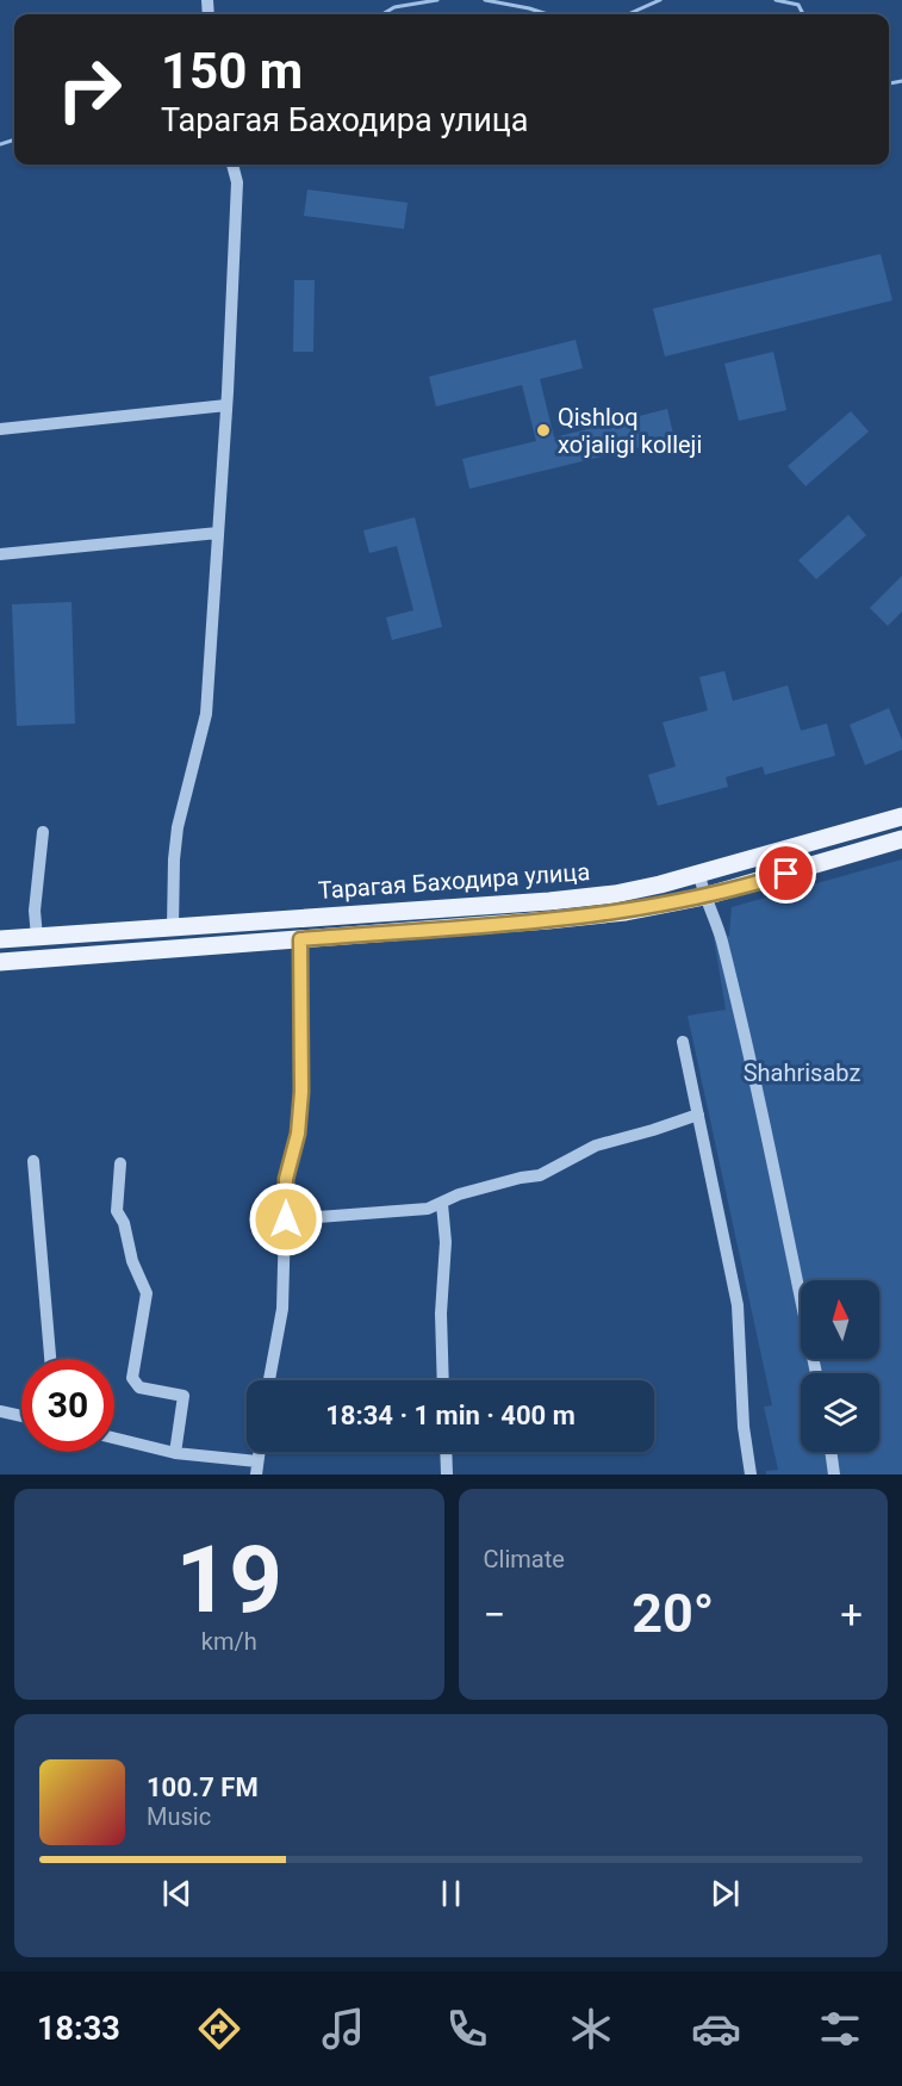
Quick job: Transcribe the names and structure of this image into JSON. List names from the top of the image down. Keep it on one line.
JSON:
{"streets":{"main road":["Тарагая Баходира улица"]},"parks":["Shahrisabz"],"places":["Qishloq xo'jaligi kolleji"],"north":"top","page":{"turn":["150 m","Тарагая Баходира улица"],"limit":"30","trip":"18:34 · 1 min · 400 m","tile":[["19","km/h"],"Climate"],"heat":["−","20°","+"],"song":["100.7 FM","Music"],"tabs":"18:33"}}
